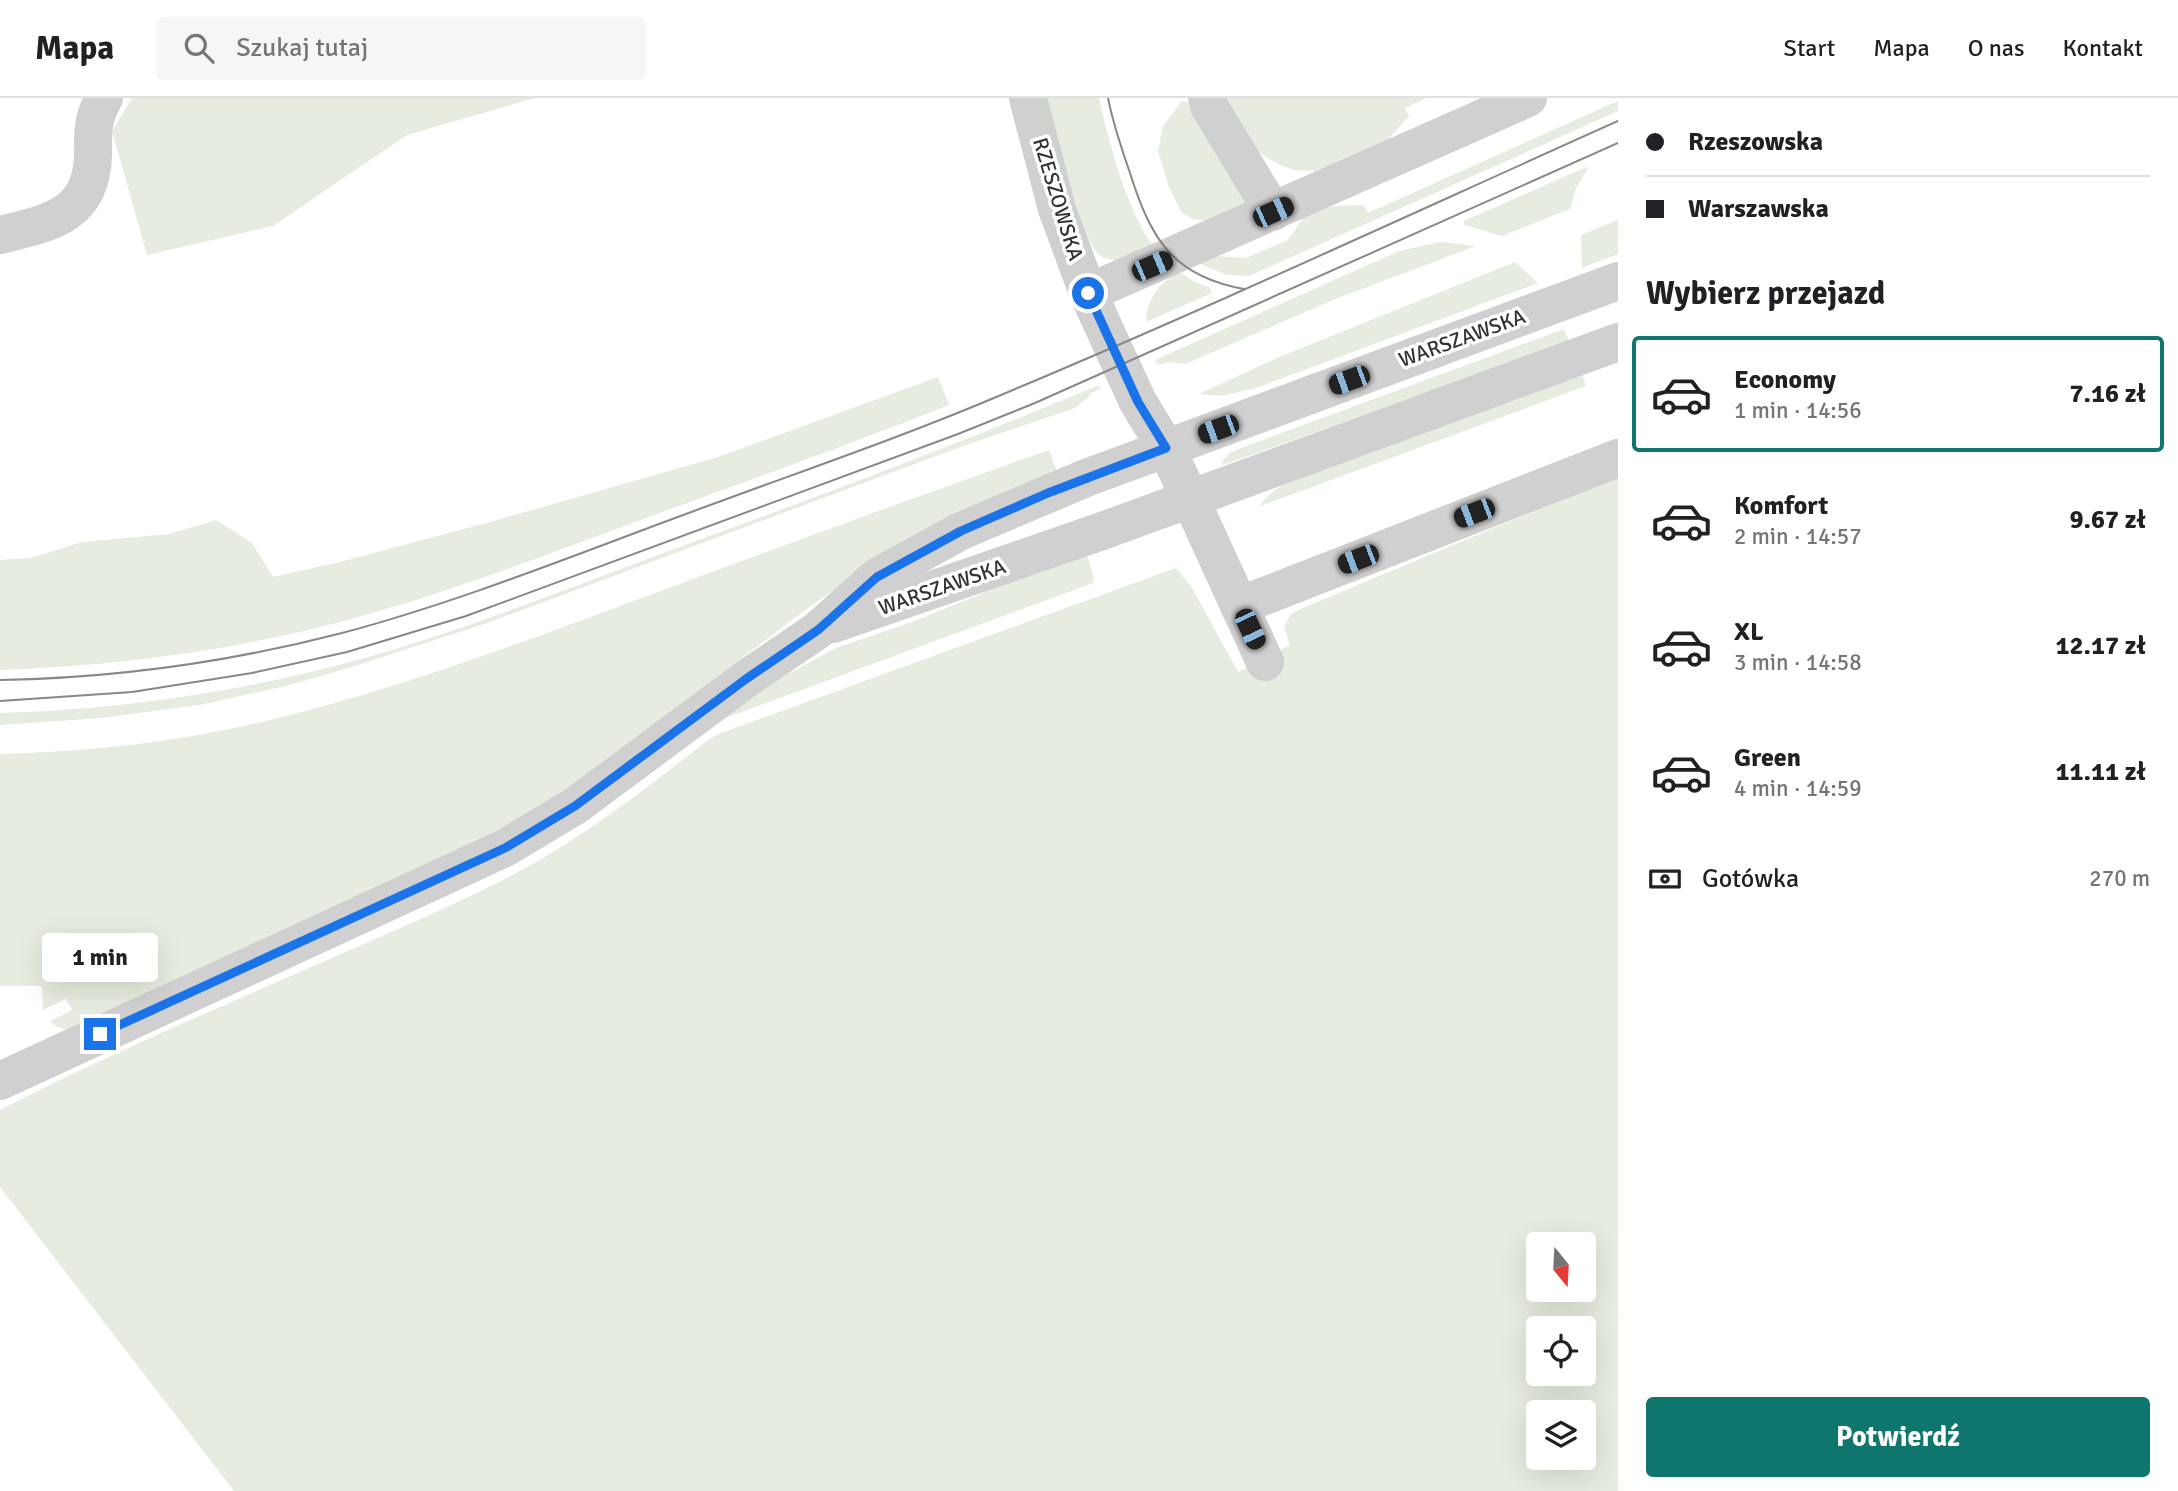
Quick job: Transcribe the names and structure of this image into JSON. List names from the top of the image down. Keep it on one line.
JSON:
{"streets":{"street":["RZESZOWSKA","WARSZAWSKA"]},"crossings":[["RZESZOWSKA","WARSZAWSKA"]],"north":"bottom","page":{"header":"Mapa","search":"Szukaj tutaj","nav":["Start","Mapa","O nas","Kontakt"],"banner":["Rzeszowska","Warszawska"],"heading":"Wybierz przejazd","list":[{"name":"Economy","note":"1 min · 14:56","value":"7.16 zł"},{"name":"Komfort","note":"2 min · 14:57","value":"9.67 zł"},{"name":"XL","note":"3 min · 14:58","value":"12.17 zł"},{"name":"Green","note":"4 min · 14:59","value":"11.11 zł"}],"pay":["Gotówka","270 m"],"bubble":"1 min","buttons":"Potwierdź"}}
